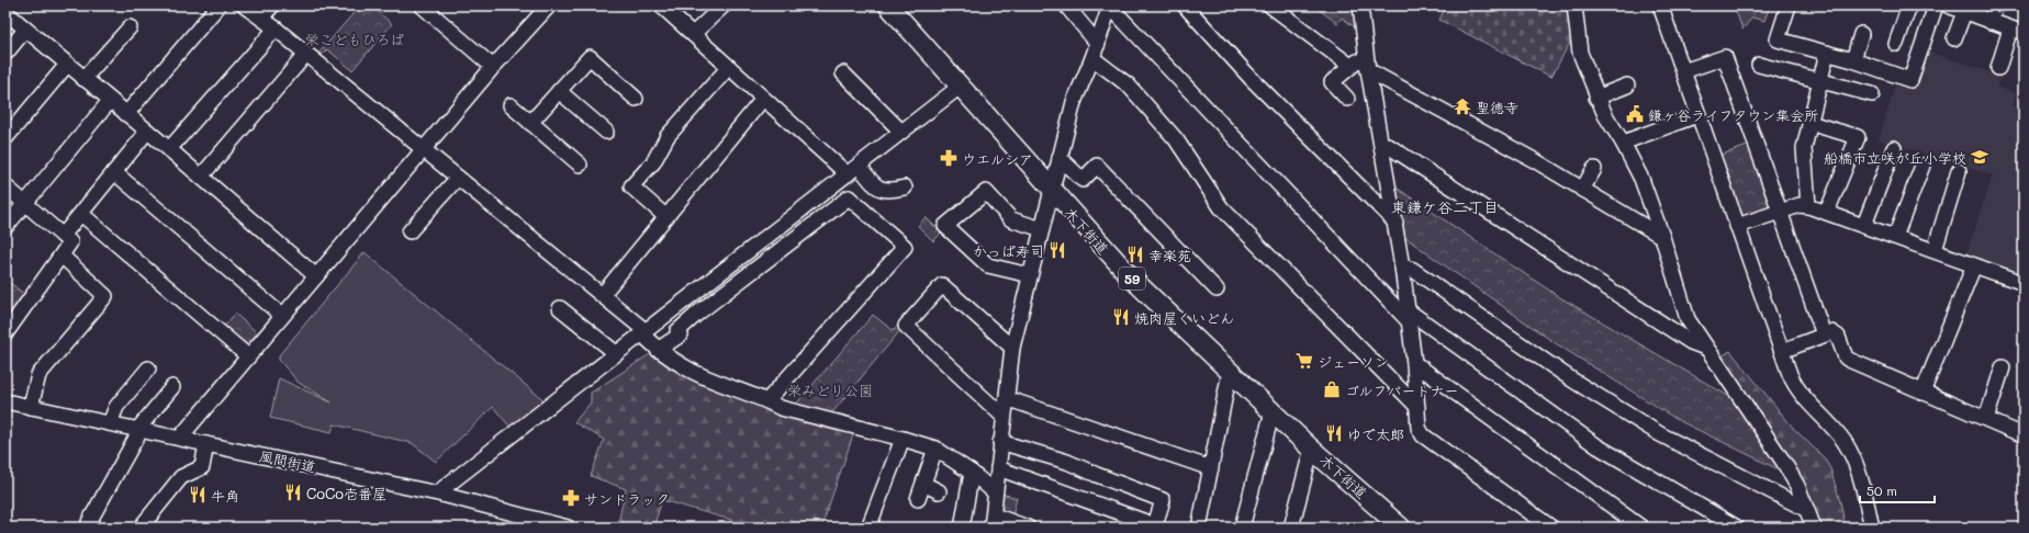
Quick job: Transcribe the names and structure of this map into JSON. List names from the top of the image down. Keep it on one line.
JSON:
{"streets":{"main road":["木下街道","59"],"street":["風間街道"]},"districts":["東鎌ケ谷二丁目"],"parks":["栄こどもひろば","栄みどり公園"],"places":{"temple":["聖徳寺"],"public building":["鎌ヶ谷ライフタウン集会所"],"school or university":["船橋市立咲が丘小学校"],"pharmacy":["ウエルシア","サンドラック"],"restaurant":["かっぱ寿司","幸楽苑","焼肉屋くいどん","ゆで太郎","CoCo壱番屋","牛角"],"supermarket":["ジェーソン"],"shop":["ゴルフパートナー"]},"scale_bar":"50 m"}
